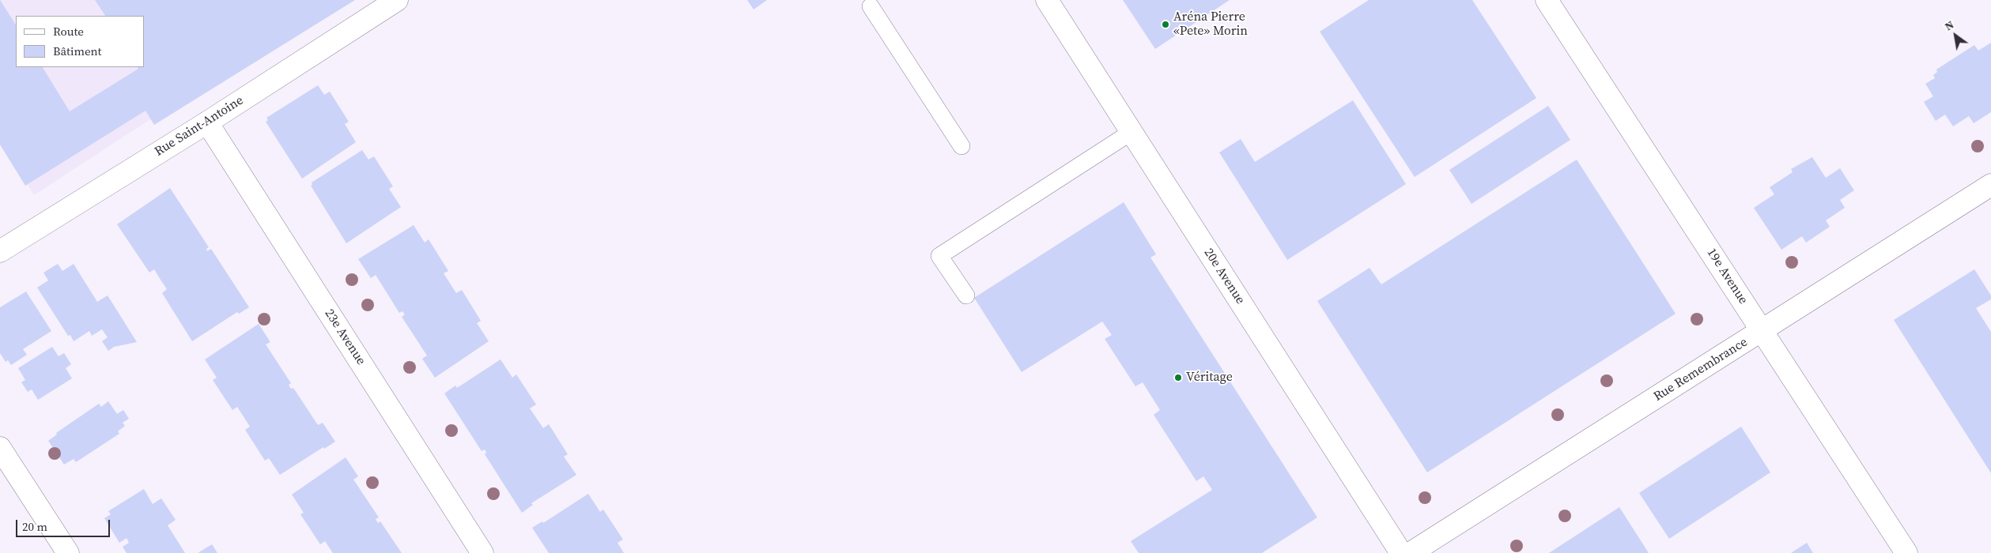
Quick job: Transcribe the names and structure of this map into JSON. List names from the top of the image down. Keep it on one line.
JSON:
{"streets":{"street":["Rue Saint-Antoine","20e Avenue","19e Avenue","23e Avenue","Rue Remembrance"]},"crossings":[["Rue Saint-Antoine","23e Avenue"],["19e Avenue","Rue Remembrance"]],"places":["Aréna Pierre «Pete» Morin","Véritage"],"legend":["Route","Bâtiment"],"scale_bar":"20 m","north":"top left"}
